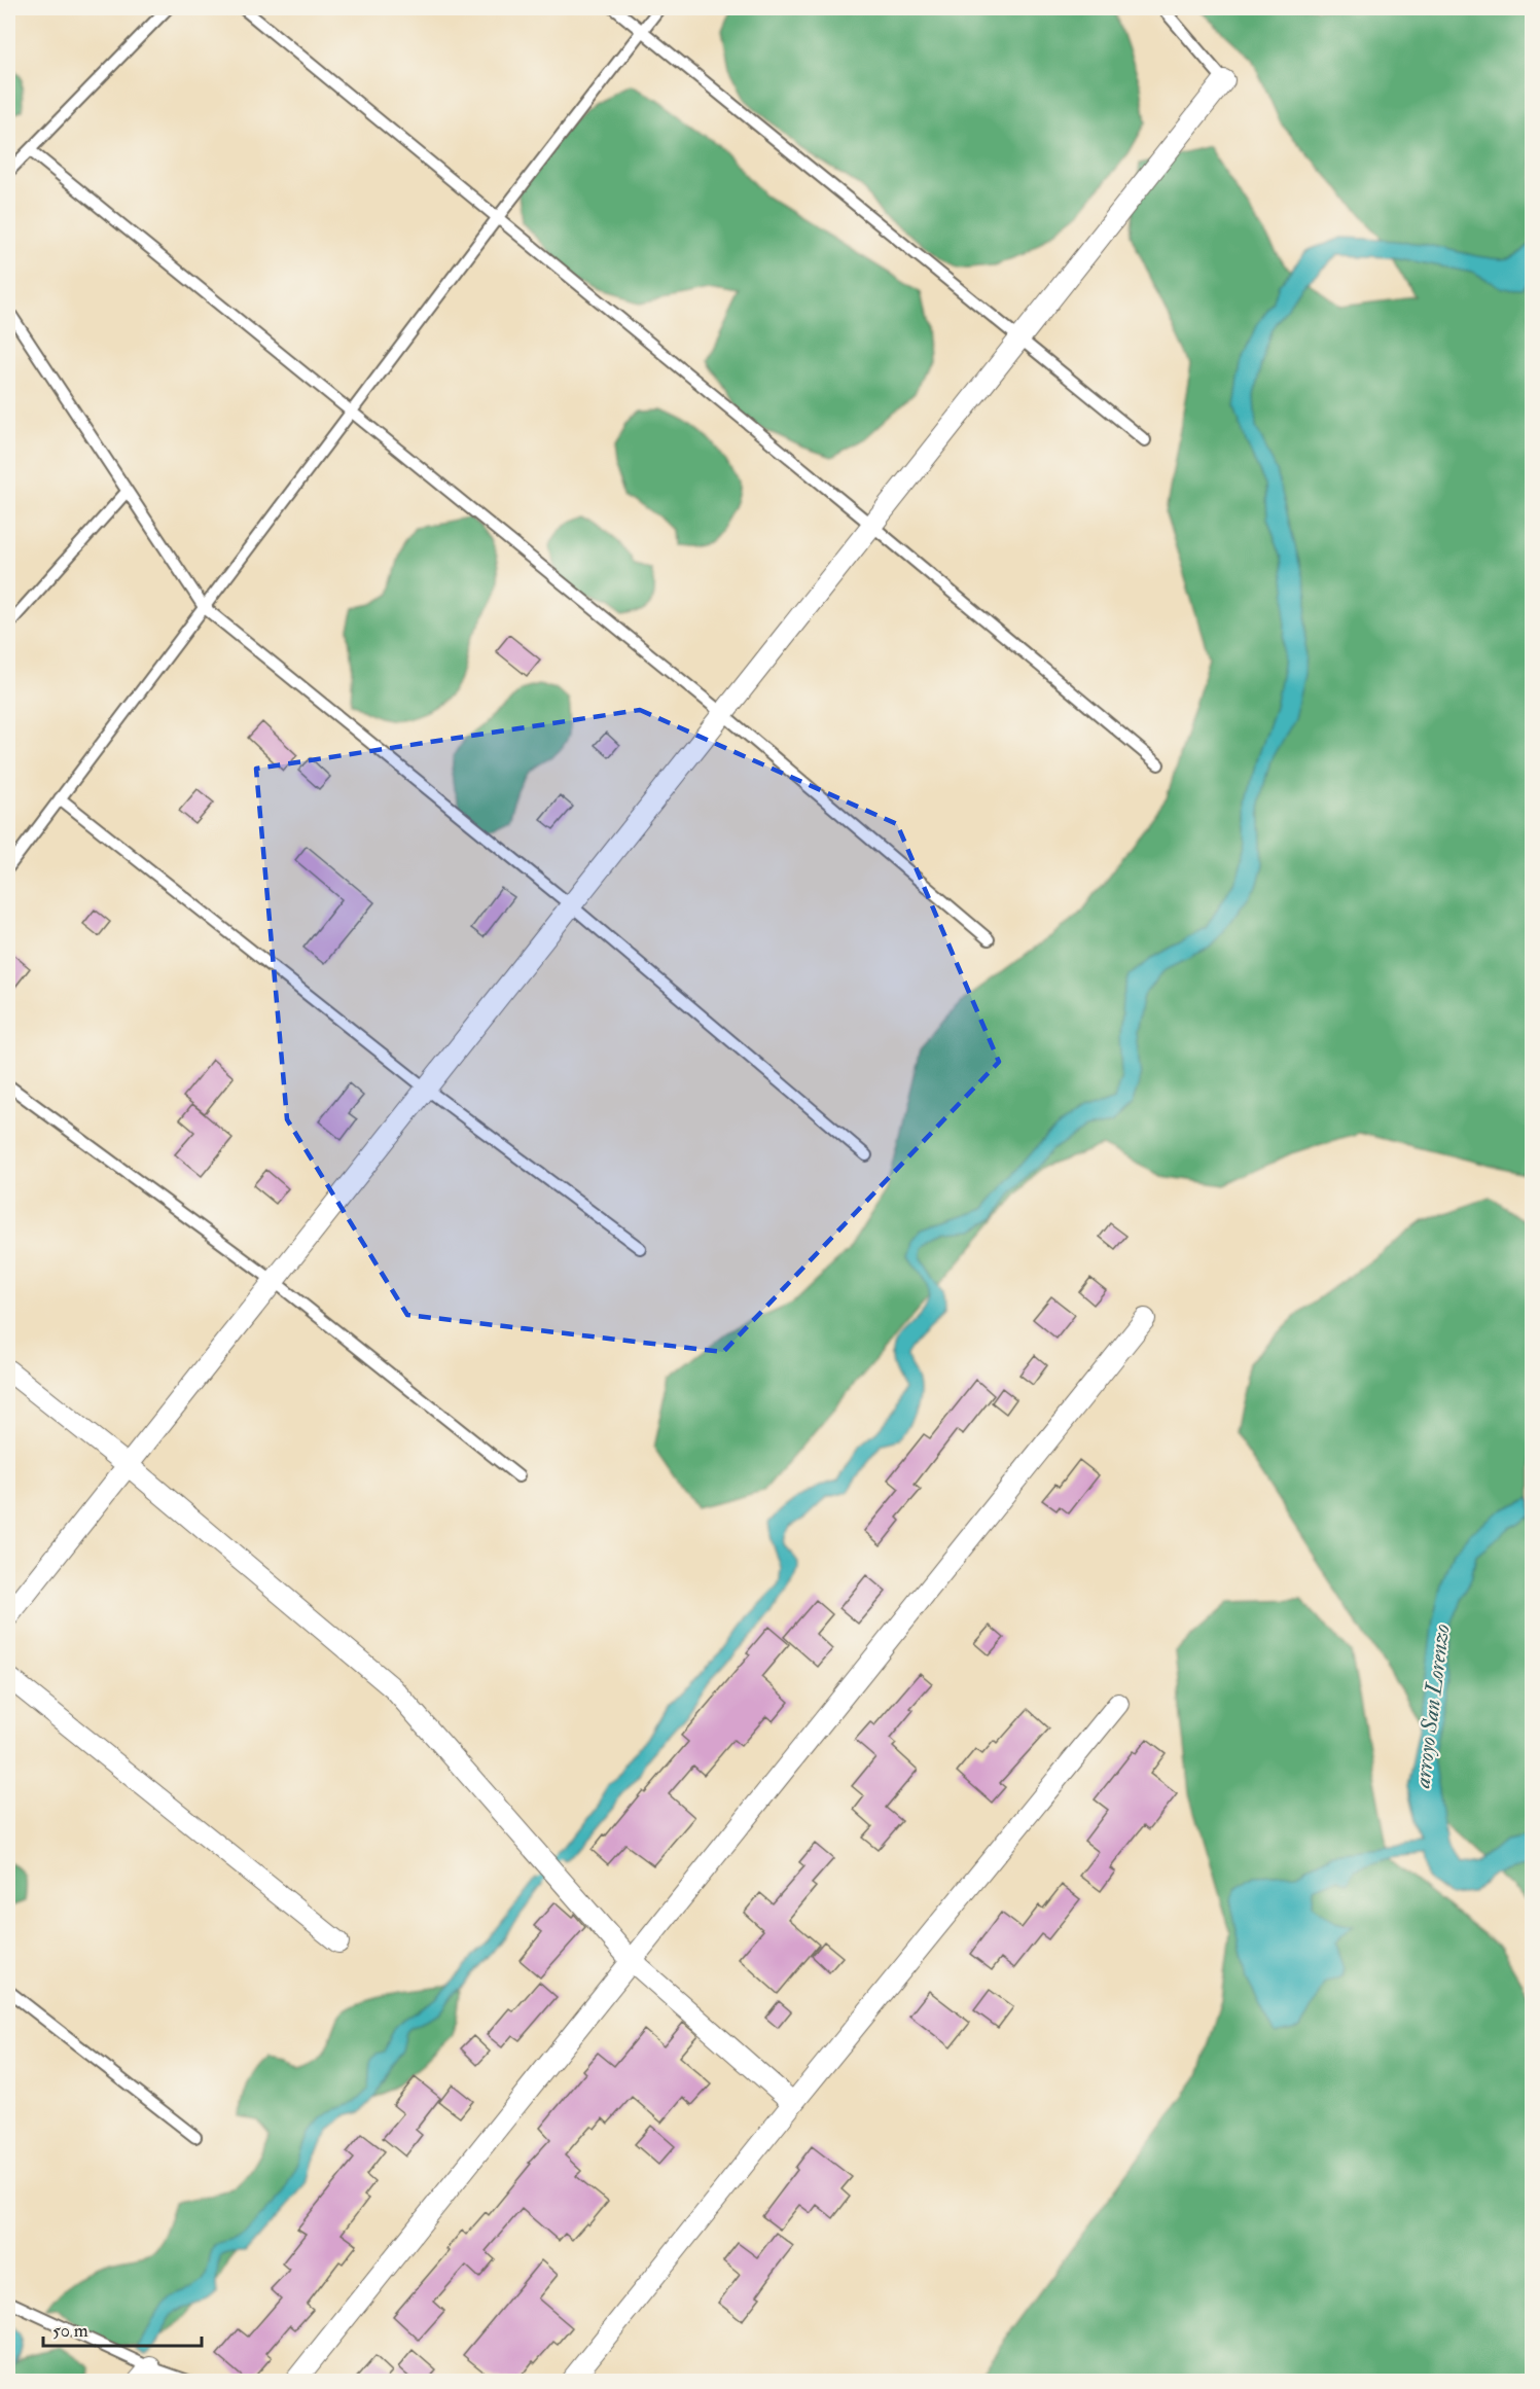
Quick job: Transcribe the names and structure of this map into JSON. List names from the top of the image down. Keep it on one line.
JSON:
{"water":["arroyo San Lorenzo"],"scale_bar":"50 m"}
